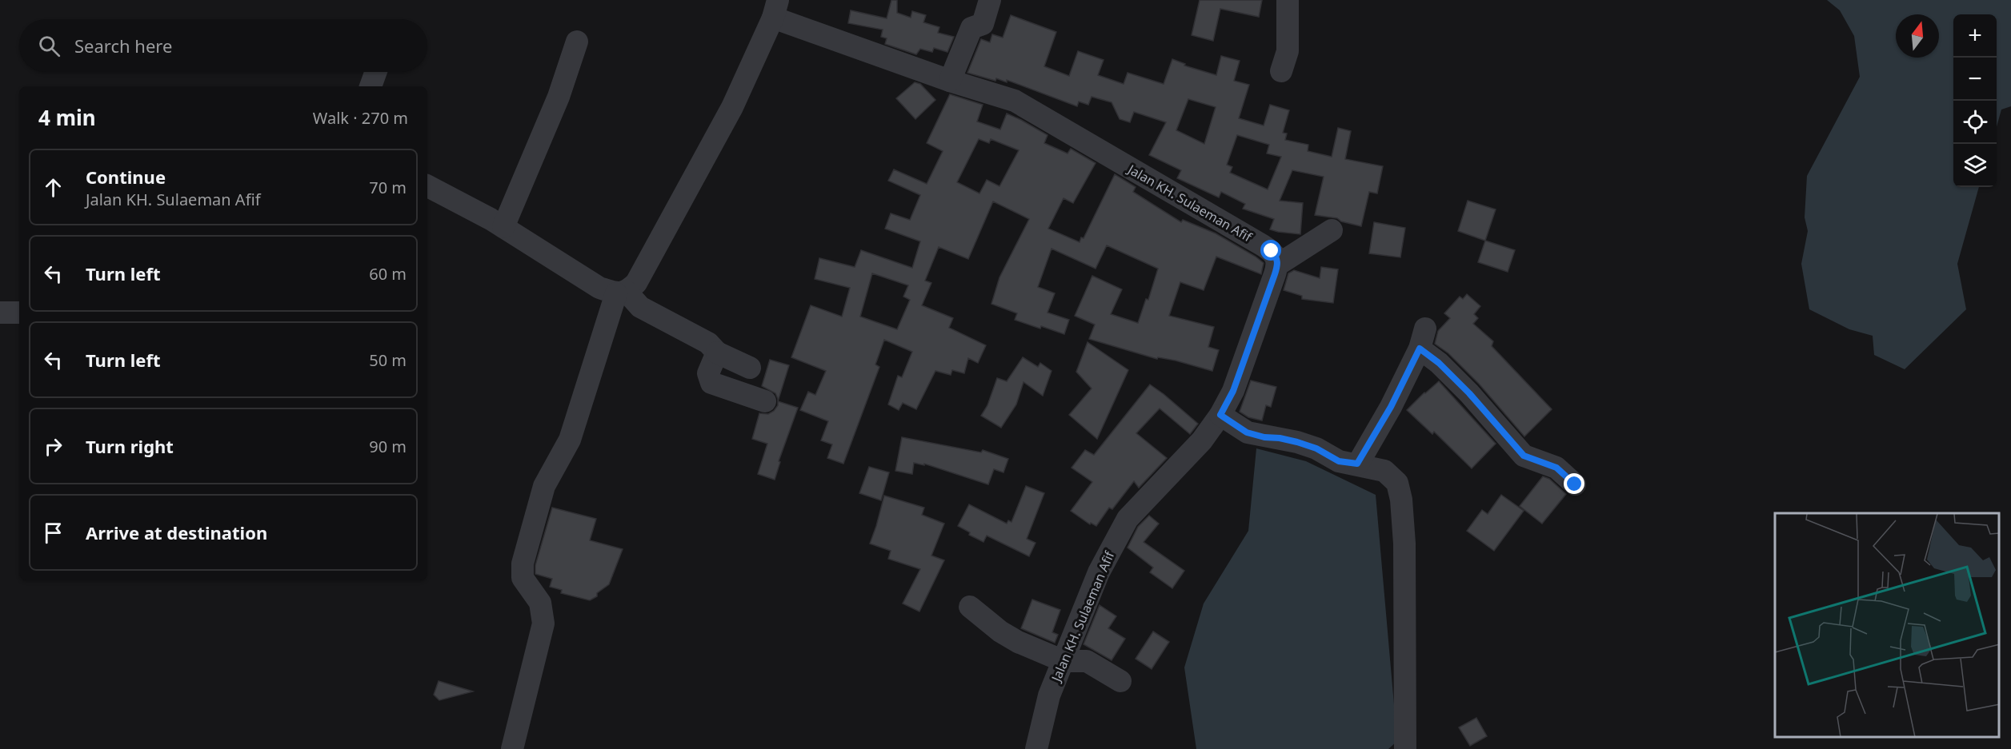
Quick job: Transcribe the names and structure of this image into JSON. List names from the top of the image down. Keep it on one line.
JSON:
{"streets":{"street":["Jalan KH. Sulaeman Afif"]},"north":"top","page":{"map_buttons":["+","−"],"search":"Search here","heading":["4 min","Walk · 270 m"],"list":[["Continue","Jalan KH. Sulaeman Afif","70 m"],["Turn left","60 m"],["Turn left","50 m"],["Turn right","90 m"],"Arrive at destination"]}}
